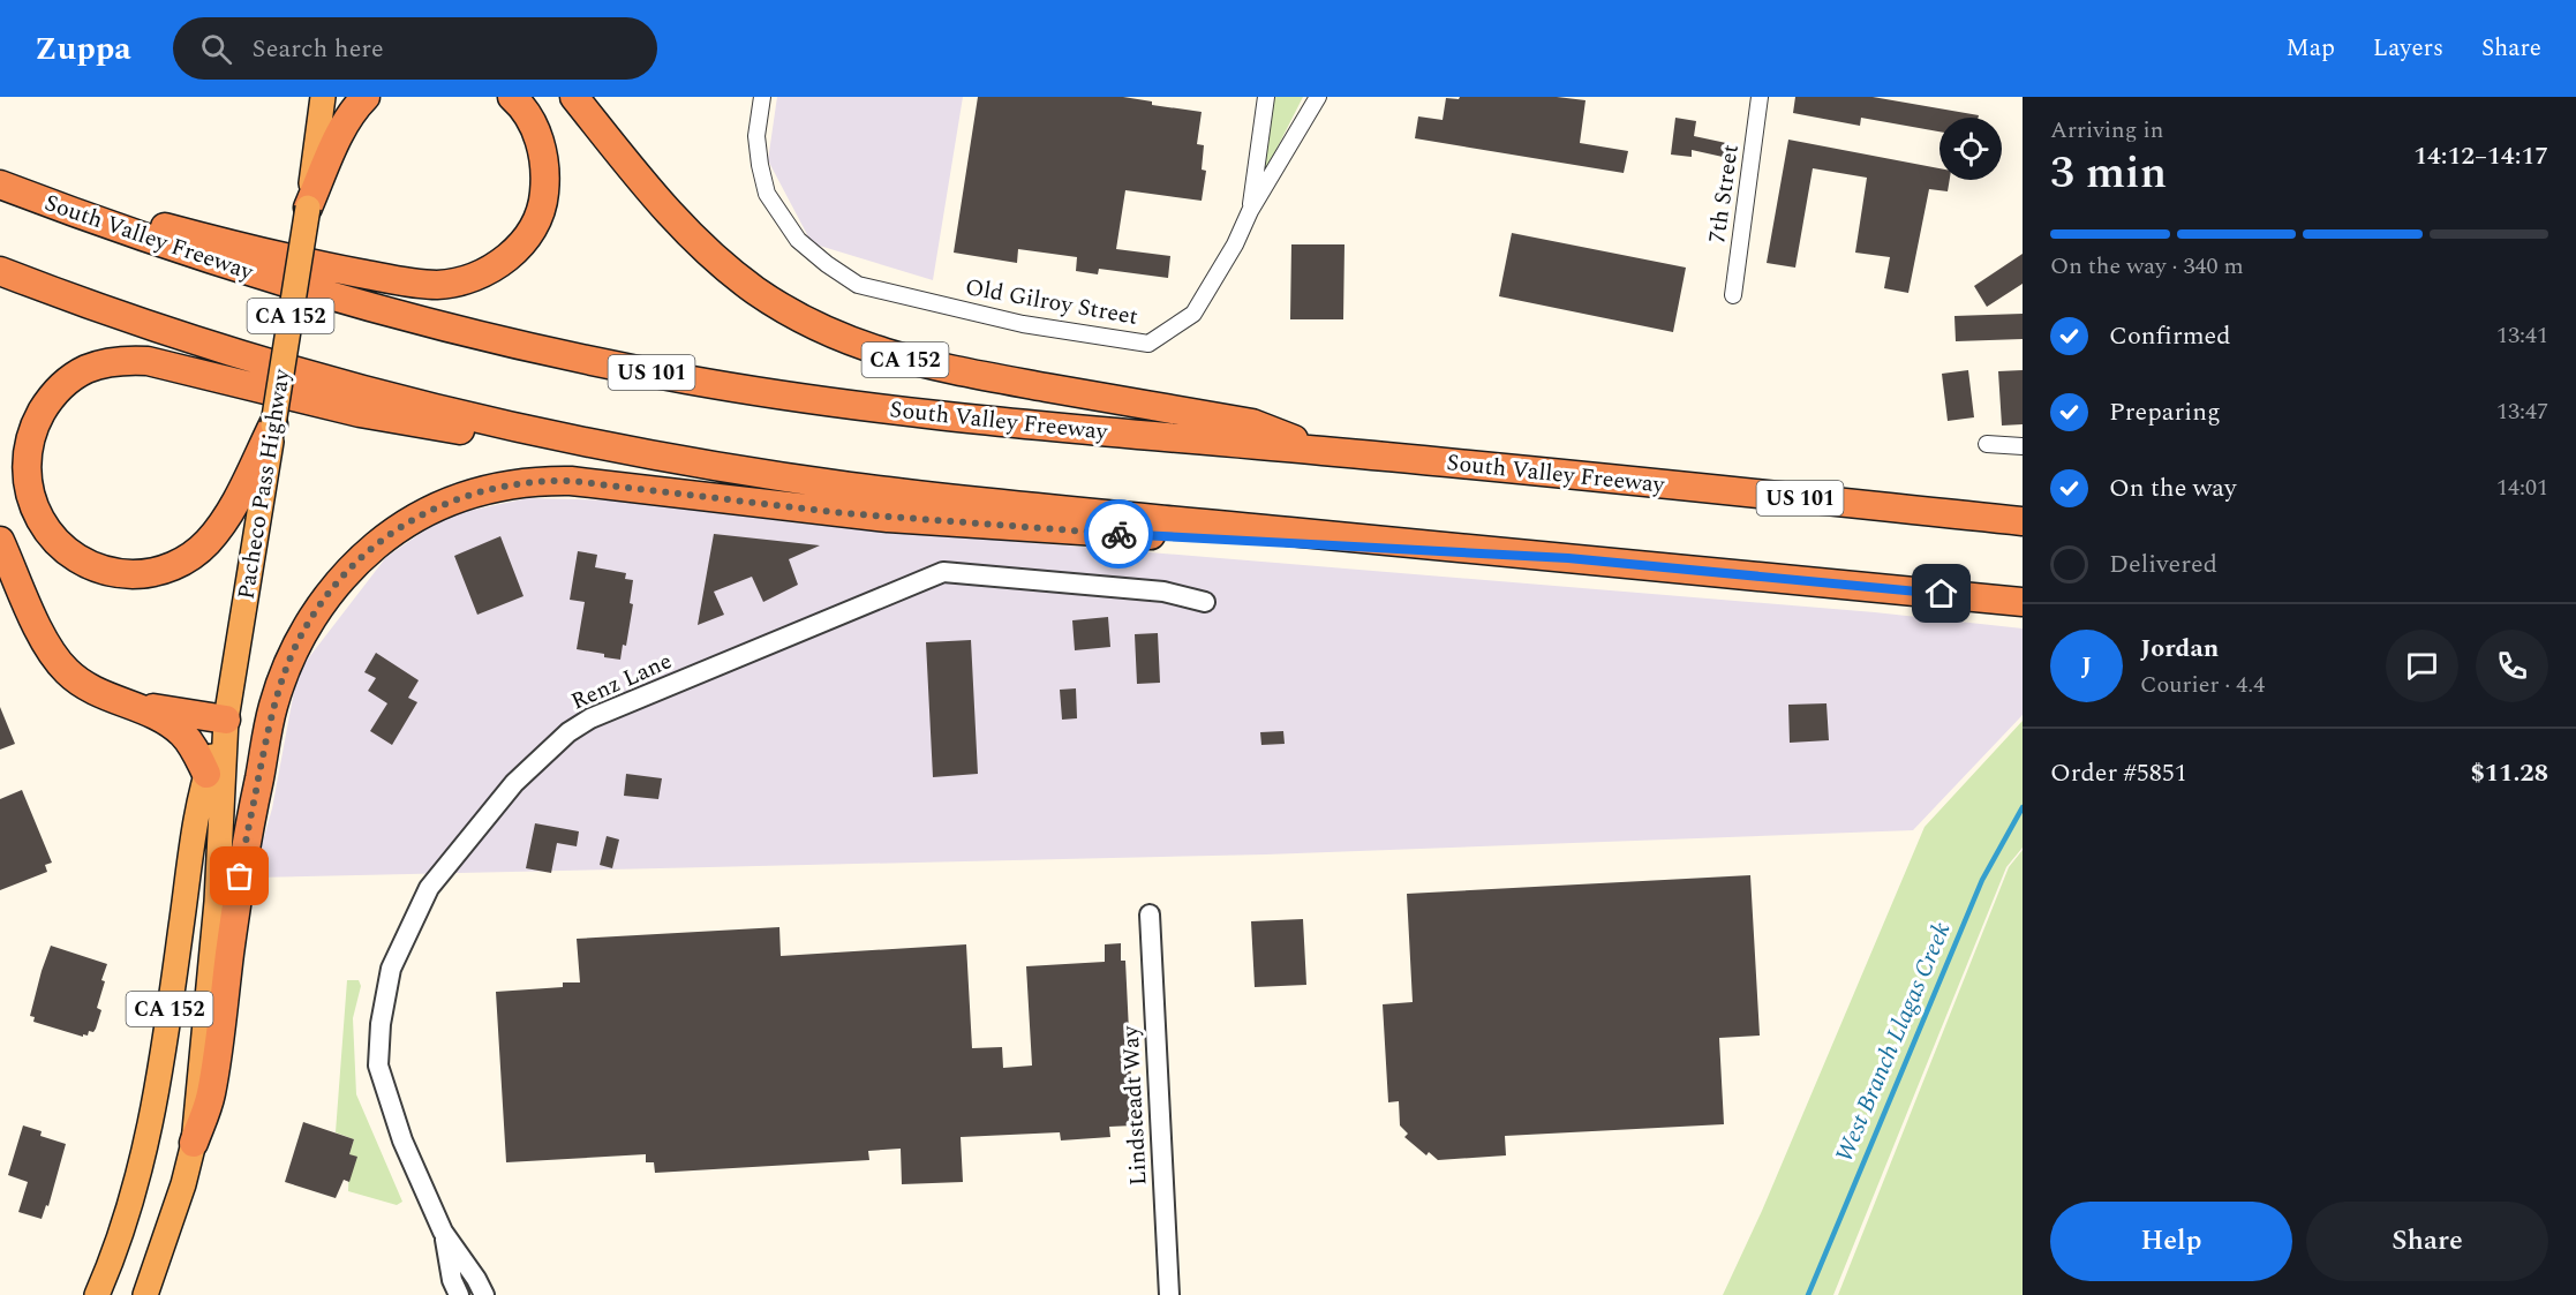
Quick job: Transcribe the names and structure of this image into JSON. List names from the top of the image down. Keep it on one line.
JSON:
{"streets":{"highway":["South Valley Freeway","CA 152","US 101","Pacheco Pass Highway"],"street":["7th Street","Old Gilroy Street","Renz Lane","Lindsteadt Way"]},"crossings":[["South Valley Freeway","CA 152"],["CA 152","Pacheco Pass Highway"]],"water":["West Branch Llagas Creek"],"page":{"header":"Zuppa","search":"Search here","nav":["Map","Layers","Share"],"heading":["3 min","Arriving in","14:12–14:17"],"panel":["Jordan","Courier · 4.4","Order #5851","$11.28"],"bar":"On the way · 340 m","list":[["Confirmed","13:41"],["Preparing","13:47"],["On the way","14:01"],"Delivered"],"round":"J","buttons":["Help","Share"]}}
